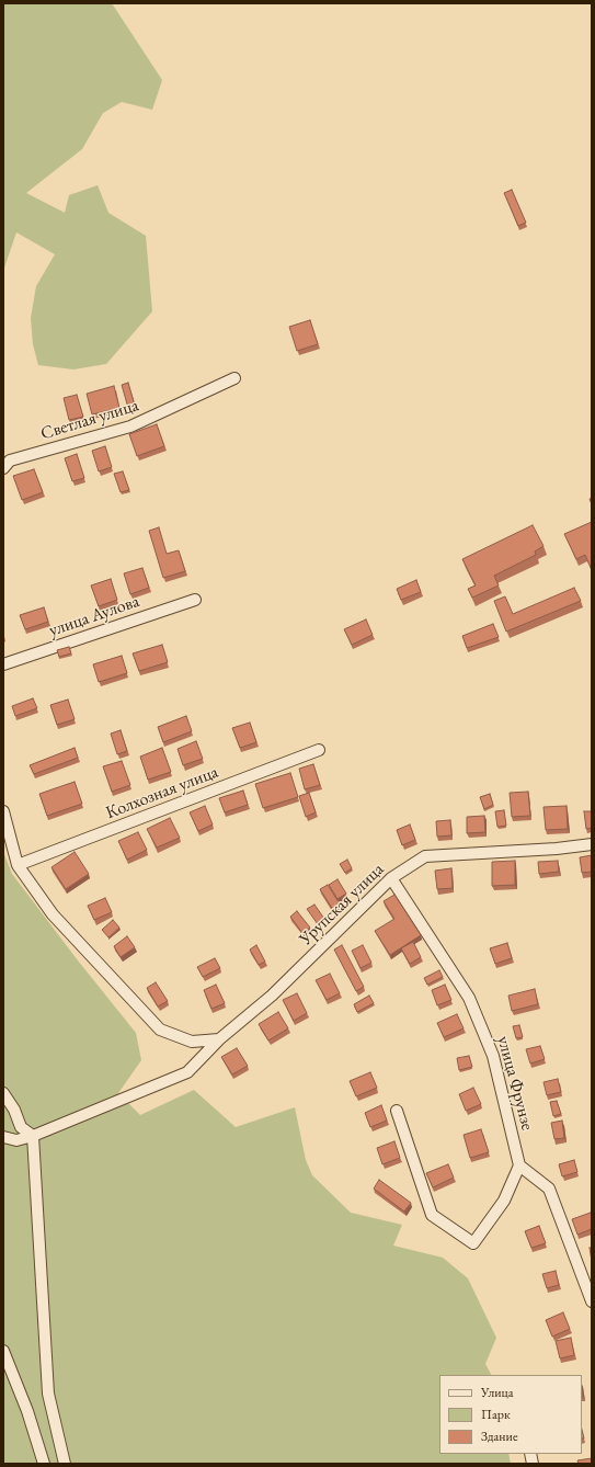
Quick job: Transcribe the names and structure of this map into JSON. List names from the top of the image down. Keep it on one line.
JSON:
{"streets":{"street":["Светлая улица","улица Аулова","Колхозная улица","Урупская улица","улица Фрунзе"]},"crossings":[["Урупская улица","улица Фрунзе"]],"legend":["Улица","Парк","Здание"]}
